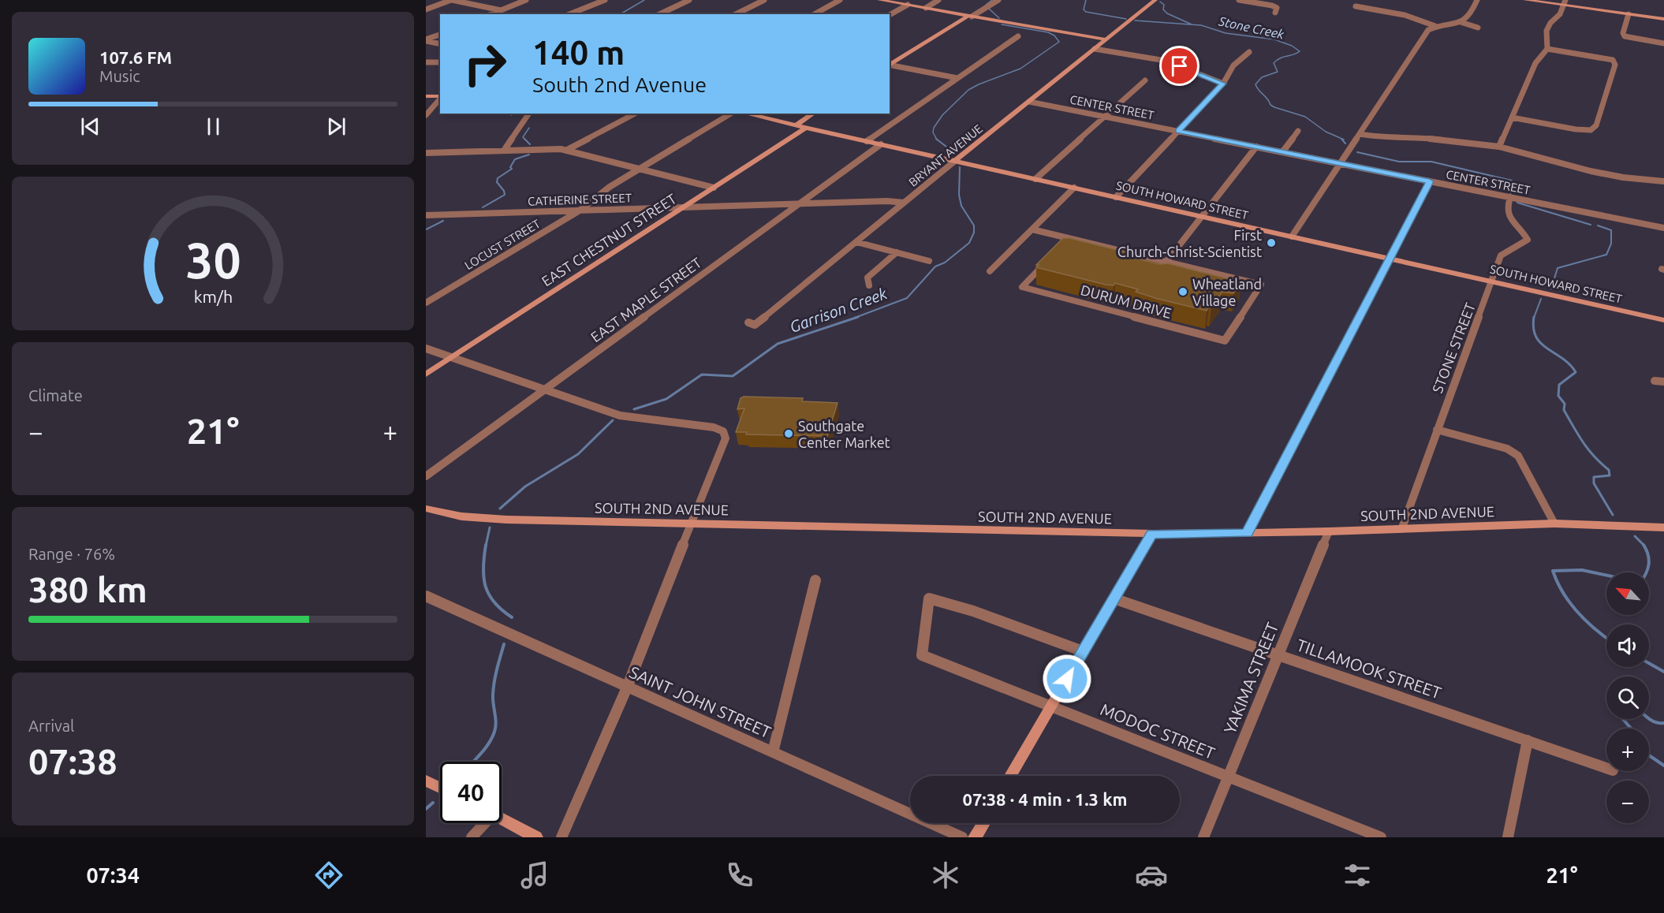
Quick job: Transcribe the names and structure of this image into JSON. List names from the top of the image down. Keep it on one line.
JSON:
{"streets":{"main road":["BRYANT AVENUE","SOUTH HOWARD STREET","EAST CHESTNUT STREET","SOUTH 2ND AVENUE"],"street":["CENTER STREET","CATHERINE STREET","LOCUST STREET","EAST MAPLE STREET","DURUM DRIVE","STONE STREET","TILLAMOOK STREET","YAKIMA STREET","SAINT JOHN STREET","MODOC STREET"]},"crossings":[["CENTER STREET","BRYANT AVENUE"],["CENTER STREET","STONE STREET"],["BRYANT AVENUE","CATHERINE STREET"],["BRYANT AVENUE","SOUTH HOWARD STREET"],["CATHERINE STREET","EAST CHESTNUT STREET"],["CATHERINE STREET","LOCUST STREET"],["CATHERINE STREET","EAST MAPLE STREET"],["SOUTH HOWARD STREET","EAST CHESTNUT STREET"],["SOUTH HOWARD STREET","EAST MAPLE STREET"],["SOUTH HOWARD STREET","STONE STREET"],["STONE STREET","SOUTH 2ND AVENUE"],["SOUTH 2ND AVENUE","YAKIMA STREET"],["TILLAMOOK STREET","YAKIMA STREET"],["YAKIMA STREET","MODOC STREET"]],"water":["Stone Creek","Garrison Creek"],"places":["First Church-Christ-Scientist","Wheatland Village","Southgate Center Market"],"north":"top left","page":{"turn":["140 m","South 2nd Avenue"],"song":["107.6 FM","Music"],"tile":["Climate",["Range · 76%","380 km"],["Arrival","07:38"]],"heat":["−","21°","+"],"map_buttons":["+","−"],"limit":"40","trip":"07:38 · 4 min · 1.3 km","tabs":["07:34","21°"],"gauge":["30","km/h"]}}
